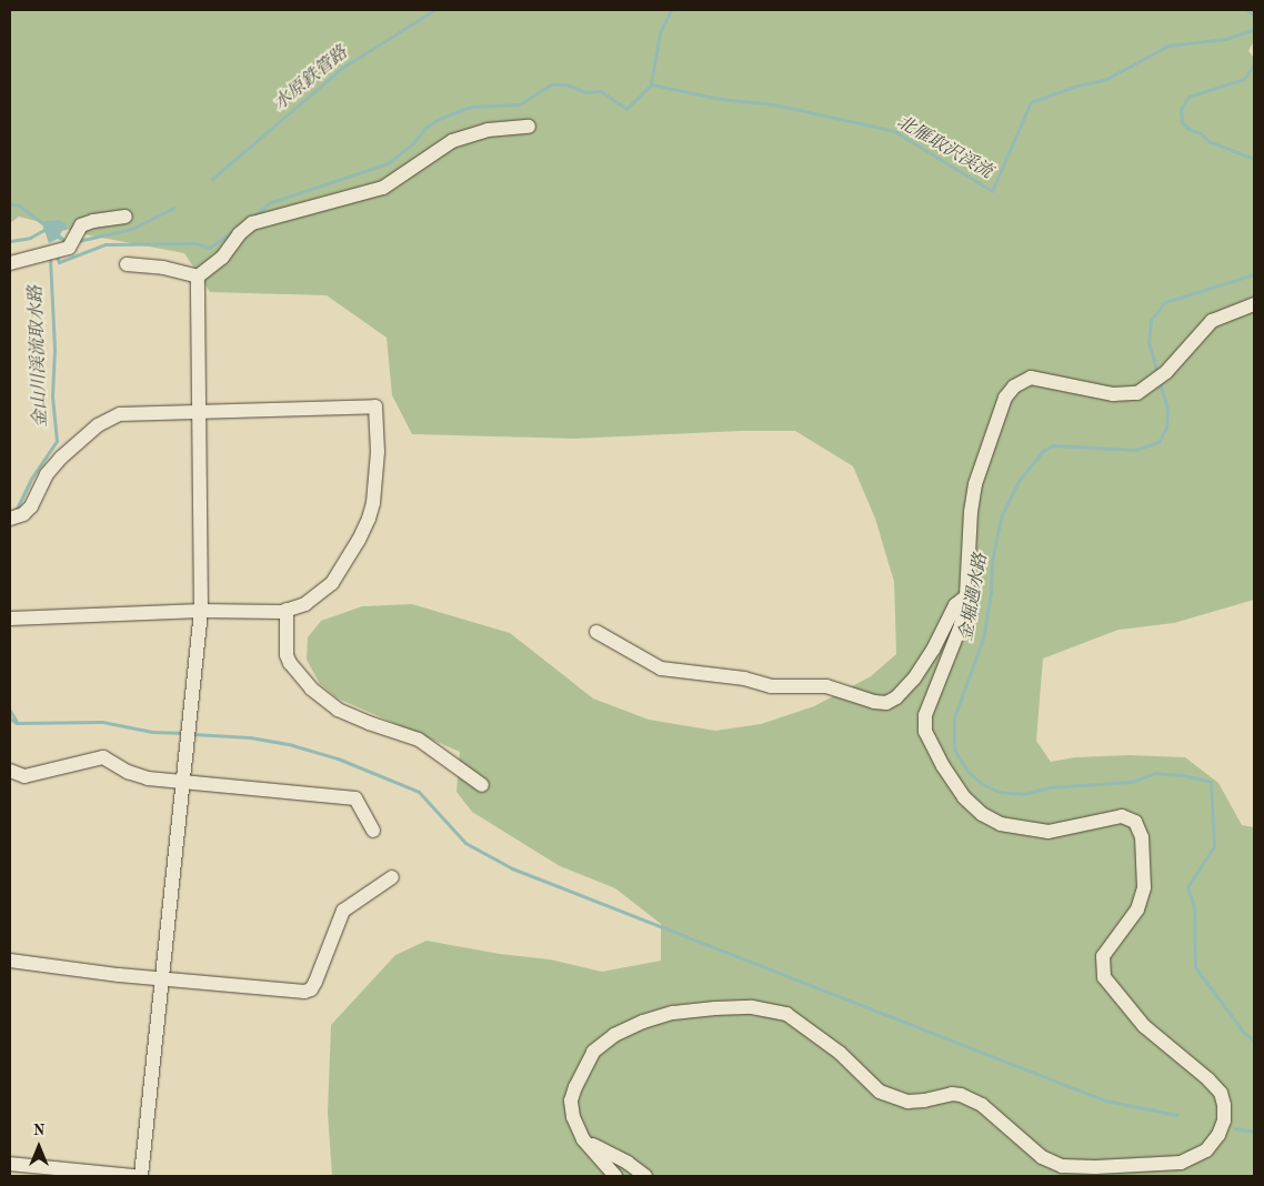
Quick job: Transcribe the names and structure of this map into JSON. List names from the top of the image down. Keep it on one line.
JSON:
{"water":["水原鉄管路","北雁取沢渓流","金山川渓流取水路","金堀週水路"],"north":"top"}
